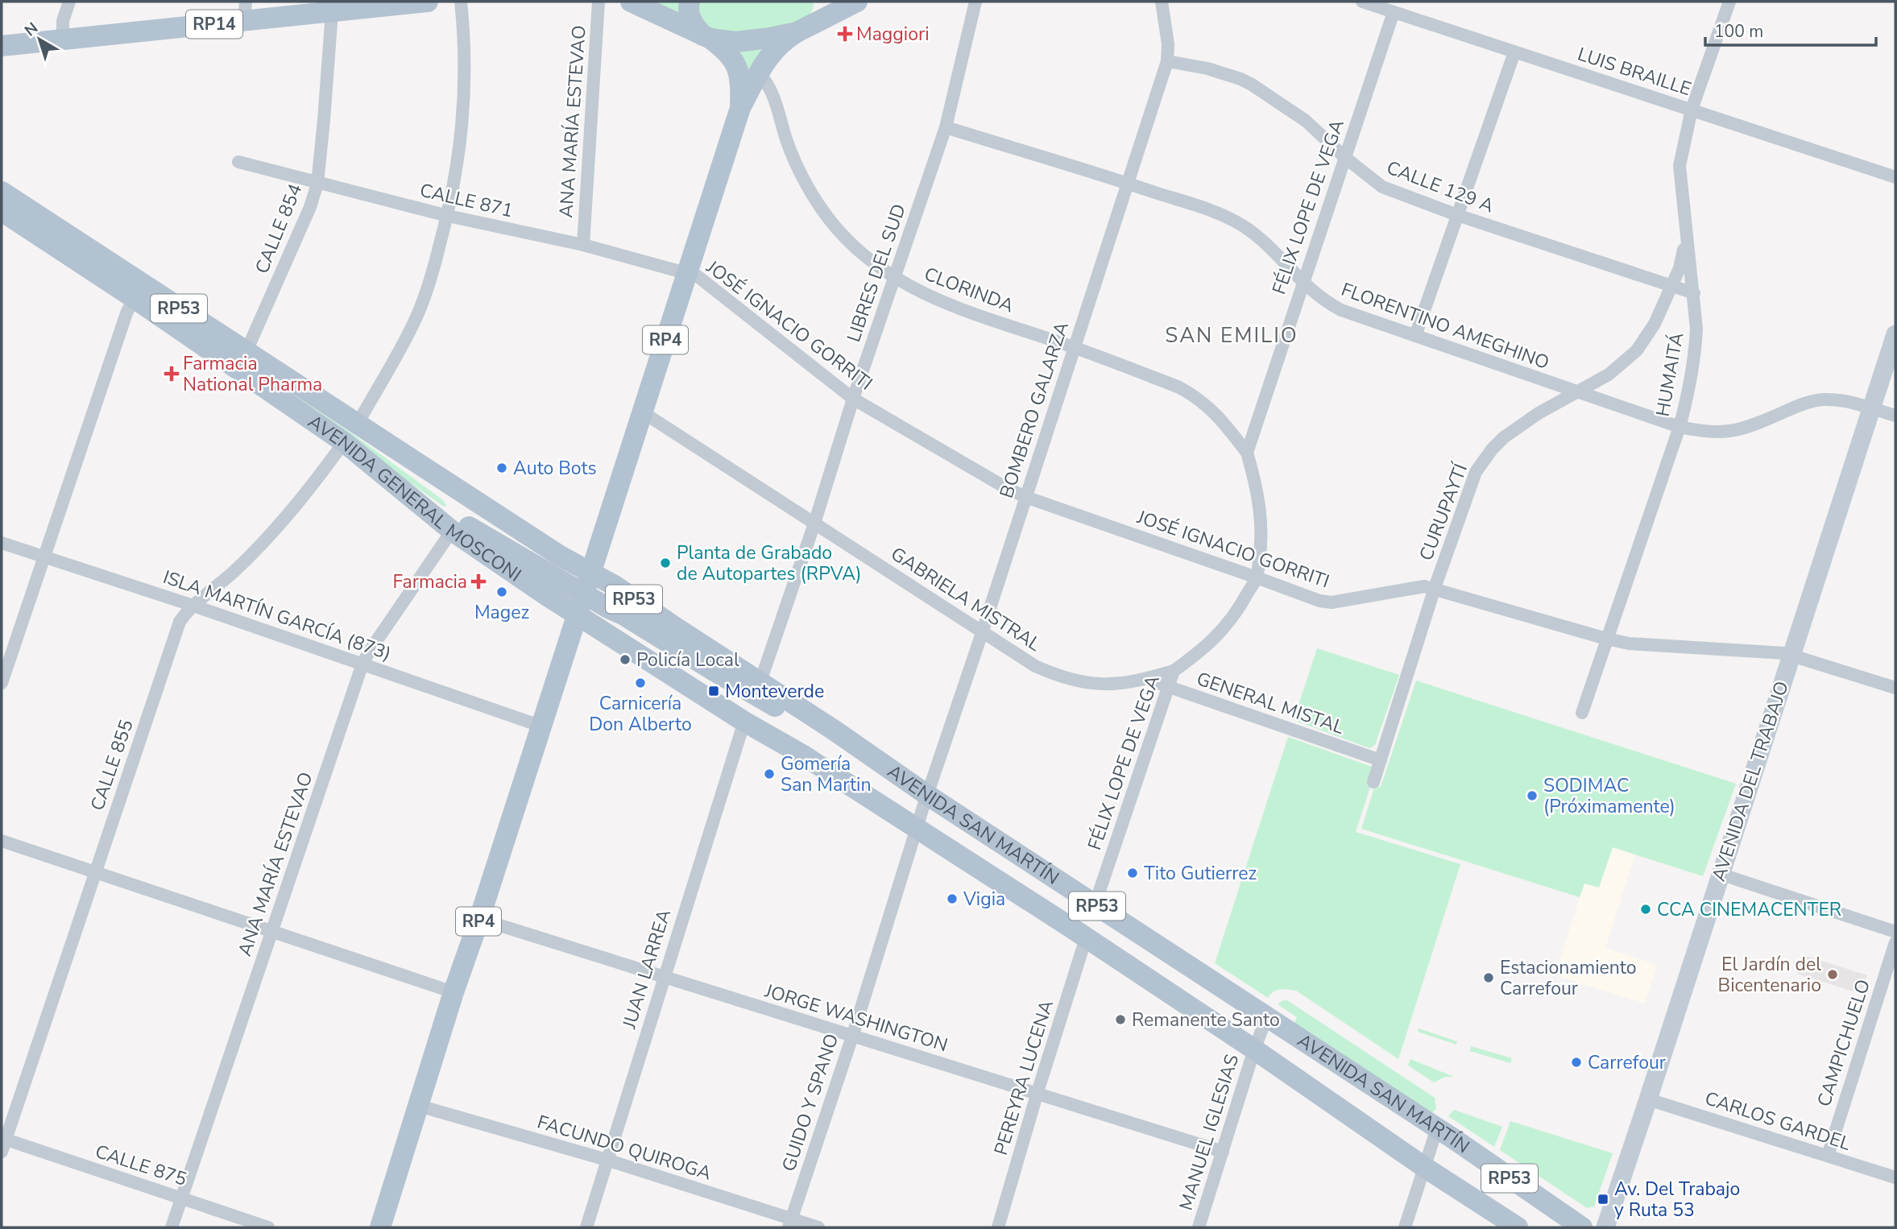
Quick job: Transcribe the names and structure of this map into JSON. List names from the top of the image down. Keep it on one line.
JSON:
{"streets":{"main road":["RP14","RP53","RP4","AVENIDA GENERAL MOSCONI","AVENIDA DEL TRABAJO","AVENIDA SAN MARTÍN"],"street":["LUIS BRAILLE","ANA MARÍA ESTEVAO","CALLE 129 A","CALLE 871","FÉLIX LOPE DE VEGA","CALLE 854","LIBRES DEL SUD","CLORINDA","JOSÉ IGNACIO GORRITI","FLORENTINO AMEGHINO","HUMAITÁ","BOMBERO GALARZA","CURUPAYTÍ","GABRIELA MISTRAL","ISLA MARTÍN GARCÍA (873)","GENERAL MISTAL","CALLE 855","JUAN LARREA","JORGE WASHINGTON","CAMPICHUELO","PEREYRA LUCENA","GUIDO Y SPANO","CARLOS GARDEL","MANUEL IGLESIAS","FACUNDO QUIROGA","CALLE 875"]},"crossings":[["RP14","CALLE 854"],["LUIS BRAILLE","FÉLIX LOPE DE VEGA"],["LUIS BRAILLE","HUMAITÁ"],["ANA MARÍA ESTEVAO","CALLE 871"],["ANA MARÍA ESTEVAO","AVENIDA GENERAL MOSCONI"],["ANA MARÍA ESTEVAO","ISLA MARTÍN GARCÍA (873)"],["ANA MARÍA ESTEVAO","CALLE 875"],["CALLE 129 A","FÉLIX LOPE DE VEGA"],["CALLE 129 A","HUMAITÁ"],["CALLE 129 A","BOMBERO GALARZA"],["CALLE 129 A","CURUPAYTÍ"],["CALLE 871","CALLE 854"],["CALLE 871","JOSÉ IGNACIO GORRITI"],["CALLE 871","RP4"],["FÉLIX LOPE DE VEGA","CLORINDA"],["FÉLIX LOPE DE VEGA","JOSÉ IGNACIO GORRITI"],["FÉLIX LOPE DE VEGA","FLORENTINO AMEGHINO"],["FÉLIX LOPE DE VEGA","GABRIELA MISTRAL"],["FÉLIX LOPE DE VEGA","GENERAL MISTAL"],["FÉLIX LOPE DE VEGA","AVENIDA SAN MARTÍN"],["CALLE 854","AVENIDA GENERAL MOSCONI"],["LIBRES DEL SUD","CLORINDA"],["LIBRES DEL SUD","JOSÉ IGNACIO GORRITI"],["LIBRES DEL SUD","FLORENTINO AMEGHINO"],["LIBRES DEL SUD","GABRIELA MISTRAL"],["LIBRES DEL SUD","AVENIDA SAN MARTÍN"],["CLORINDA","RP4"],["CLORINDA","BOMBERO GALARZA"],["RP53","RP4"],["RP53","AVENIDA GENERAL MOSCONI"],["RP53","CALLE 855"],["RP53","AVENIDA SAN MARTÍN"],["JOSÉ IGNACIO GORRITI","RP4"],["JOSÉ IGNACIO GORRITI","HUMAITÁ"],["JOSÉ IGNACIO GORRITI","BOMBERO GALARZA"],["JOSÉ IGNACIO GORRITI","CURUPAYTÍ"],["JOSÉ IGNACIO GORRITI","AVENIDA DEL TRABAJO"],["FLORENTINO AMEGHINO","HUMAITÁ"],["FLORENTINO AMEGHINO","BOMBERO GALARZA"],["FLORENTINO AMEGHINO","CURUPAYTÍ"],["FLORENTINO AMEGHINO","AVENIDA DEL TRABAJO"],["RP4","AVENIDA GENERAL MOSCONI"],["RP4","GABRIELA MISTRAL"],["RP4","ISLA MARTÍN GARCÍA (873)"],["RP4","AVENIDA SAN MARTÍN"],["RP4","JORGE WASHINGTON"],["RP4","FACUNDO QUIROGA"],["HUMAITÁ","CURUPAYTÍ"],["BOMBERO GALARZA","GABRIELA MISTRAL"],["BOMBERO GALARZA","AVENIDA SAN MARTÍN"],["BOMBERO GALARZA","GUIDO Y SPANO"],["AVENIDA GENERAL MOSCONI","CALLE 855"],["AVENIDA GENERAL MOSCONI","AVENIDA SAN MARTÍN"],["CURUPAYTÍ","GENERAL MISTAL"],["GABRIELA MISTRAL","GENERAL MISTAL"],["ISLA MARTÍN GARCÍA (873)","CALLE 855"],["CALLE 855","CALLE 875"],["AVENIDA DEL TRABAJO","CARLOS GARDEL"],["AVENIDA SAN MARTÍN","JUAN LARREA"],["AVENIDA SAN MARTÍN","PEREYRA LUCENA"],["AVENIDA SAN MARTÍN","GUIDO Y SPANO"],["AVENIDA SAN MARTÍN","MANUEL IGLESIAS"],["JUAN LARREA","JORGE WASHINGTON"],["JUAN LARREA","FACUNDO QUIROGA"],["JORGE WASHINGTON","PEREYRA LUCENA"],["JORGE WASHINGTON","GUIDO Y SPANO"],["JORGE WASHINGTON","MANUEL IGLESIAS"],["CAMPICHUELO","CARLOS GARDEL"],["GUIDO Y SPANO","FACUNDO QUIROGA"]],"districts":["SAN EMILIO"],"places":{"health":["Maggiori","Farmacia National Pharma","Farmacia"],"other":["Auto Bots","Planta de Grabado de Autopartes (RPVA)","Magez","Policía Local","Carnicería Don Alberto","Gomería San Martin","SODIMAC (Próximamente)","Tito Gutierrez","Vigia","CCA CINEMACENTER","El Jardín del Bicentenario","Estacionamiento Carrefour","Remanente Santo","Carrefour"],"transit":["Monteverde","Av. Del Trabajo y Ruta 53"]},"scale_bar":"100 m","north":"top left"}
